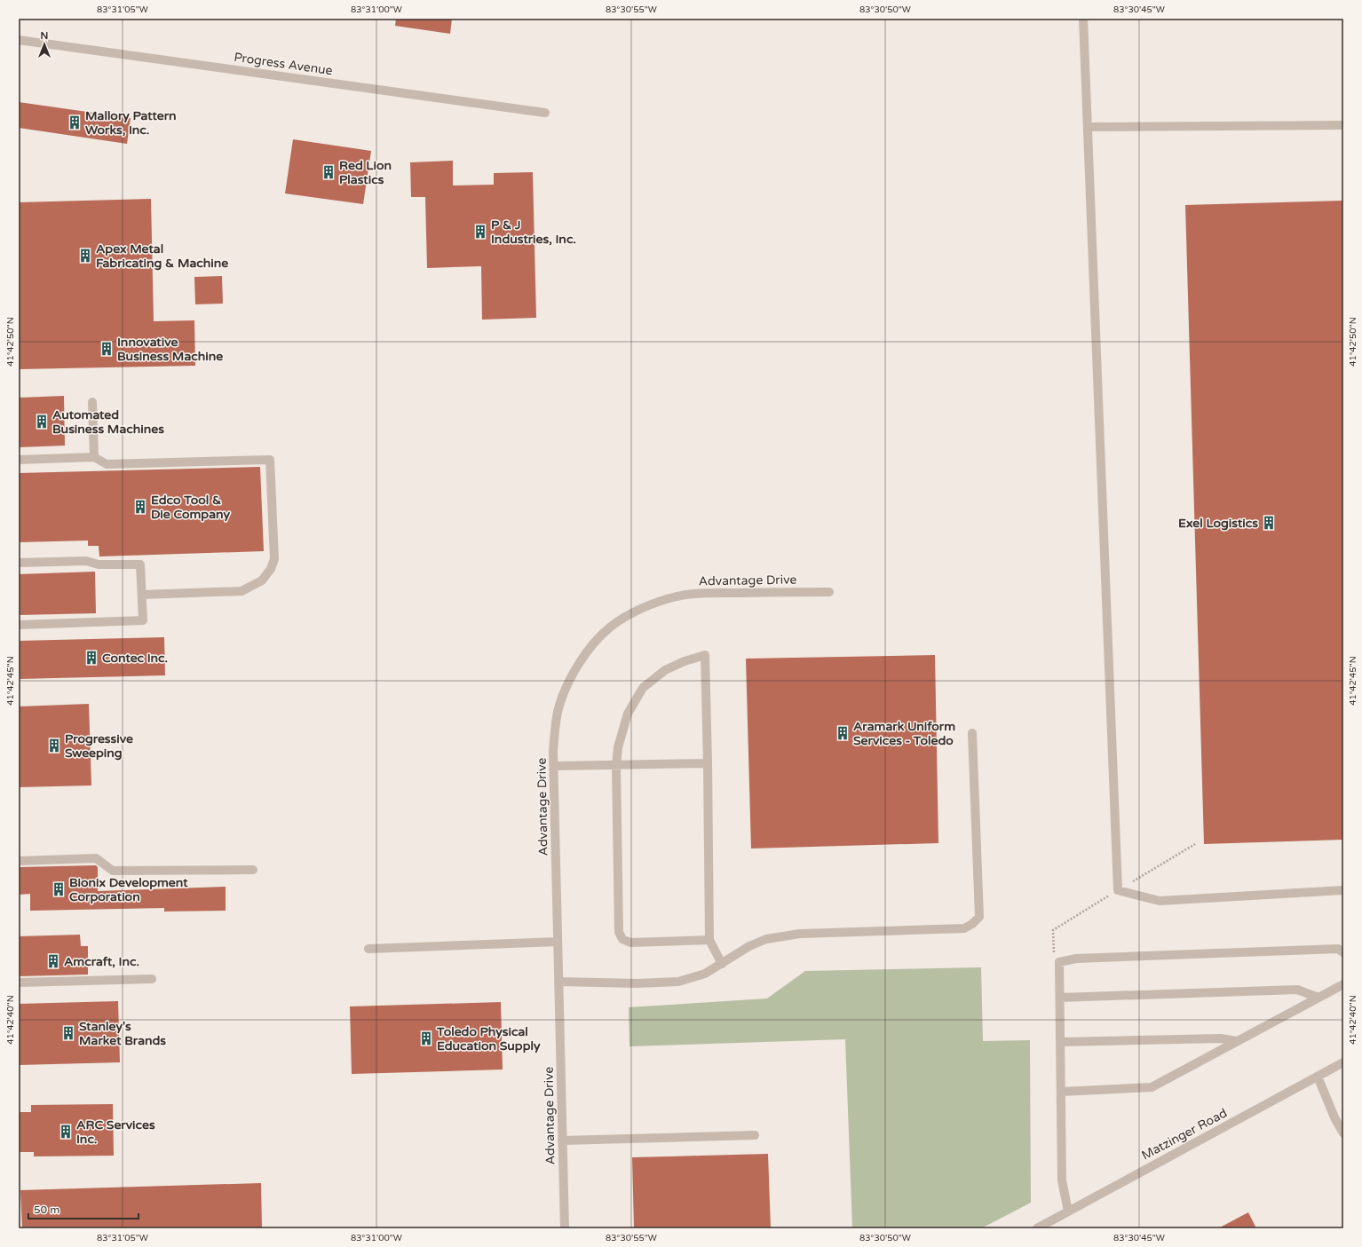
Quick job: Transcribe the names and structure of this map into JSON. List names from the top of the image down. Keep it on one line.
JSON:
{"streets":{"street":["Progress Avenue","Advantage Drive","Matzinger Road"]},"places":{"building":["Mallory Pattern Works, Inc.","Red Lion Plastics","P & J Industries, Inc.","Apex Metal Fabricating & Machine","Innovative Business Machine","Automated Business Machines","Edco Tool & Die Company","Exel Logistics","Contec Inc.","Aramark Uniform Services - Toledo","Progressive Sweeping","Bionix Development Corporation","Amcraft, Inc.","Stanley's Market Brands","Toledo Physical Education Supply","ARC Services Inc."]},"scale_bar":"50 m","north":"top","coordinates":["83°31'05\"W","83°31'00\"W","83°30'55\"W","83°30'50\"W","83°30'45\"W","41°42'50\"N","41°42'45\"N","41°42'40\"N"]}
